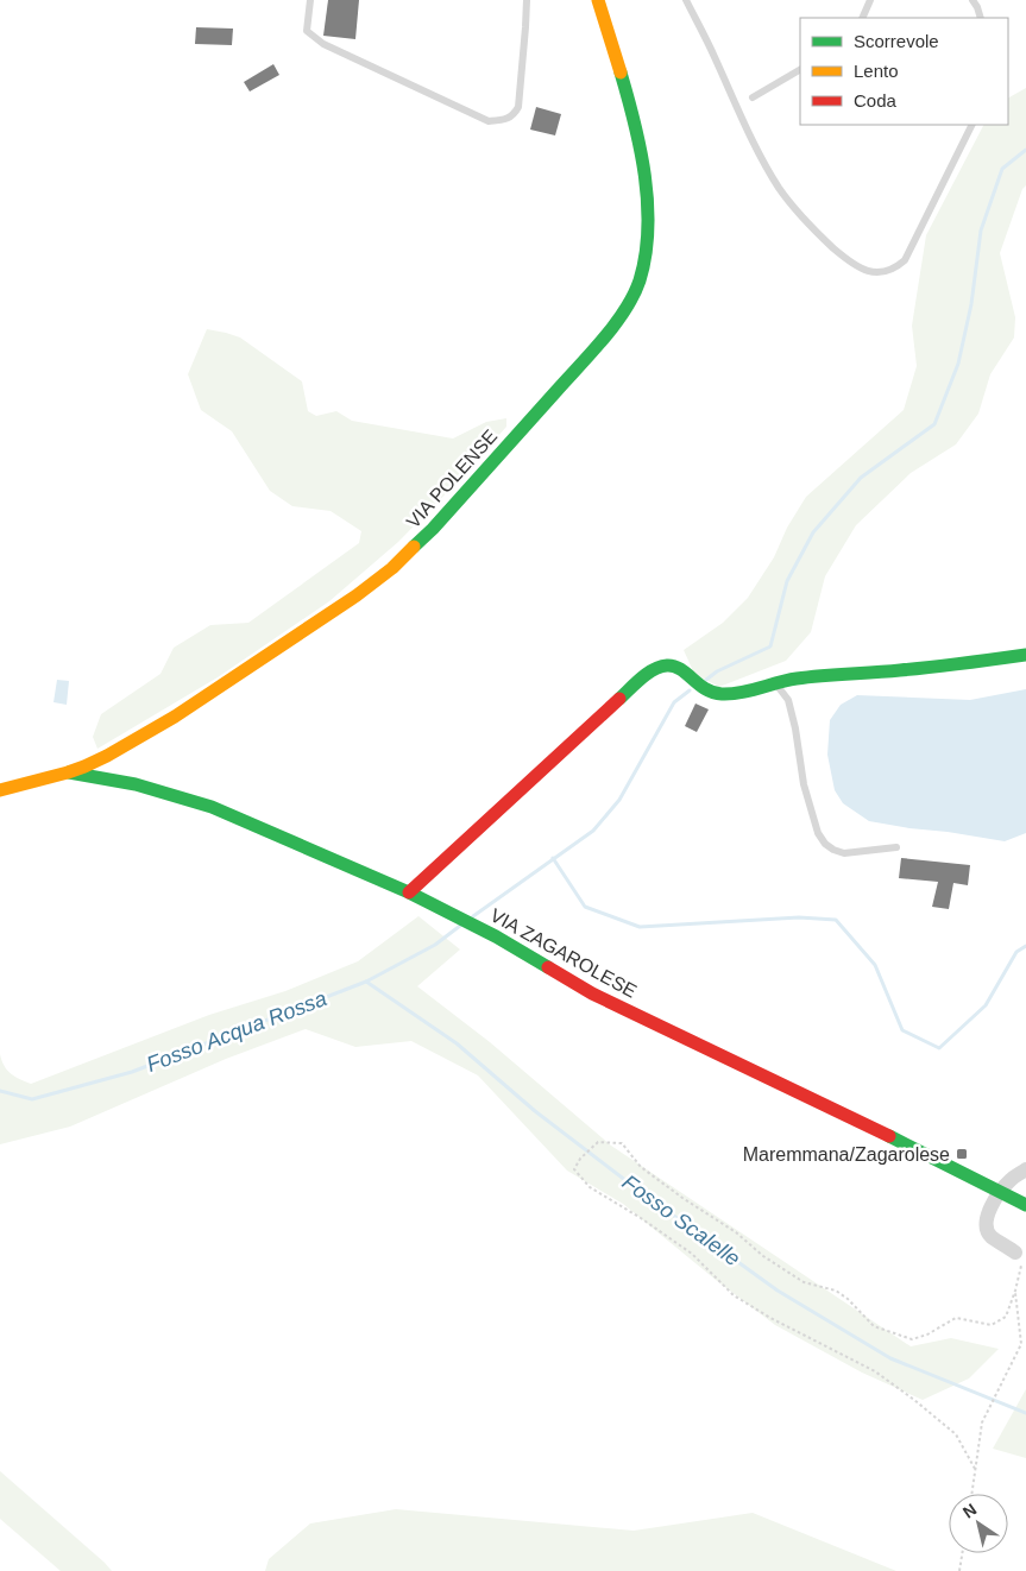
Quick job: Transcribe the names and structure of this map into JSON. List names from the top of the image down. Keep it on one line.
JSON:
{"streets":{"street":["VIA POLENSE","VIA ZAGAROLESE"]},"crossings":[["VIA POLENSE","VIA ZAGAROLESE"]],"water":["Fosso Acqua Rossa","Fosso Scalelle"],"places":{"transit":["Maremmana/Zagarolese"]},"legend":["Scorrevole","Lento","Coda"],"north":"top left"}
